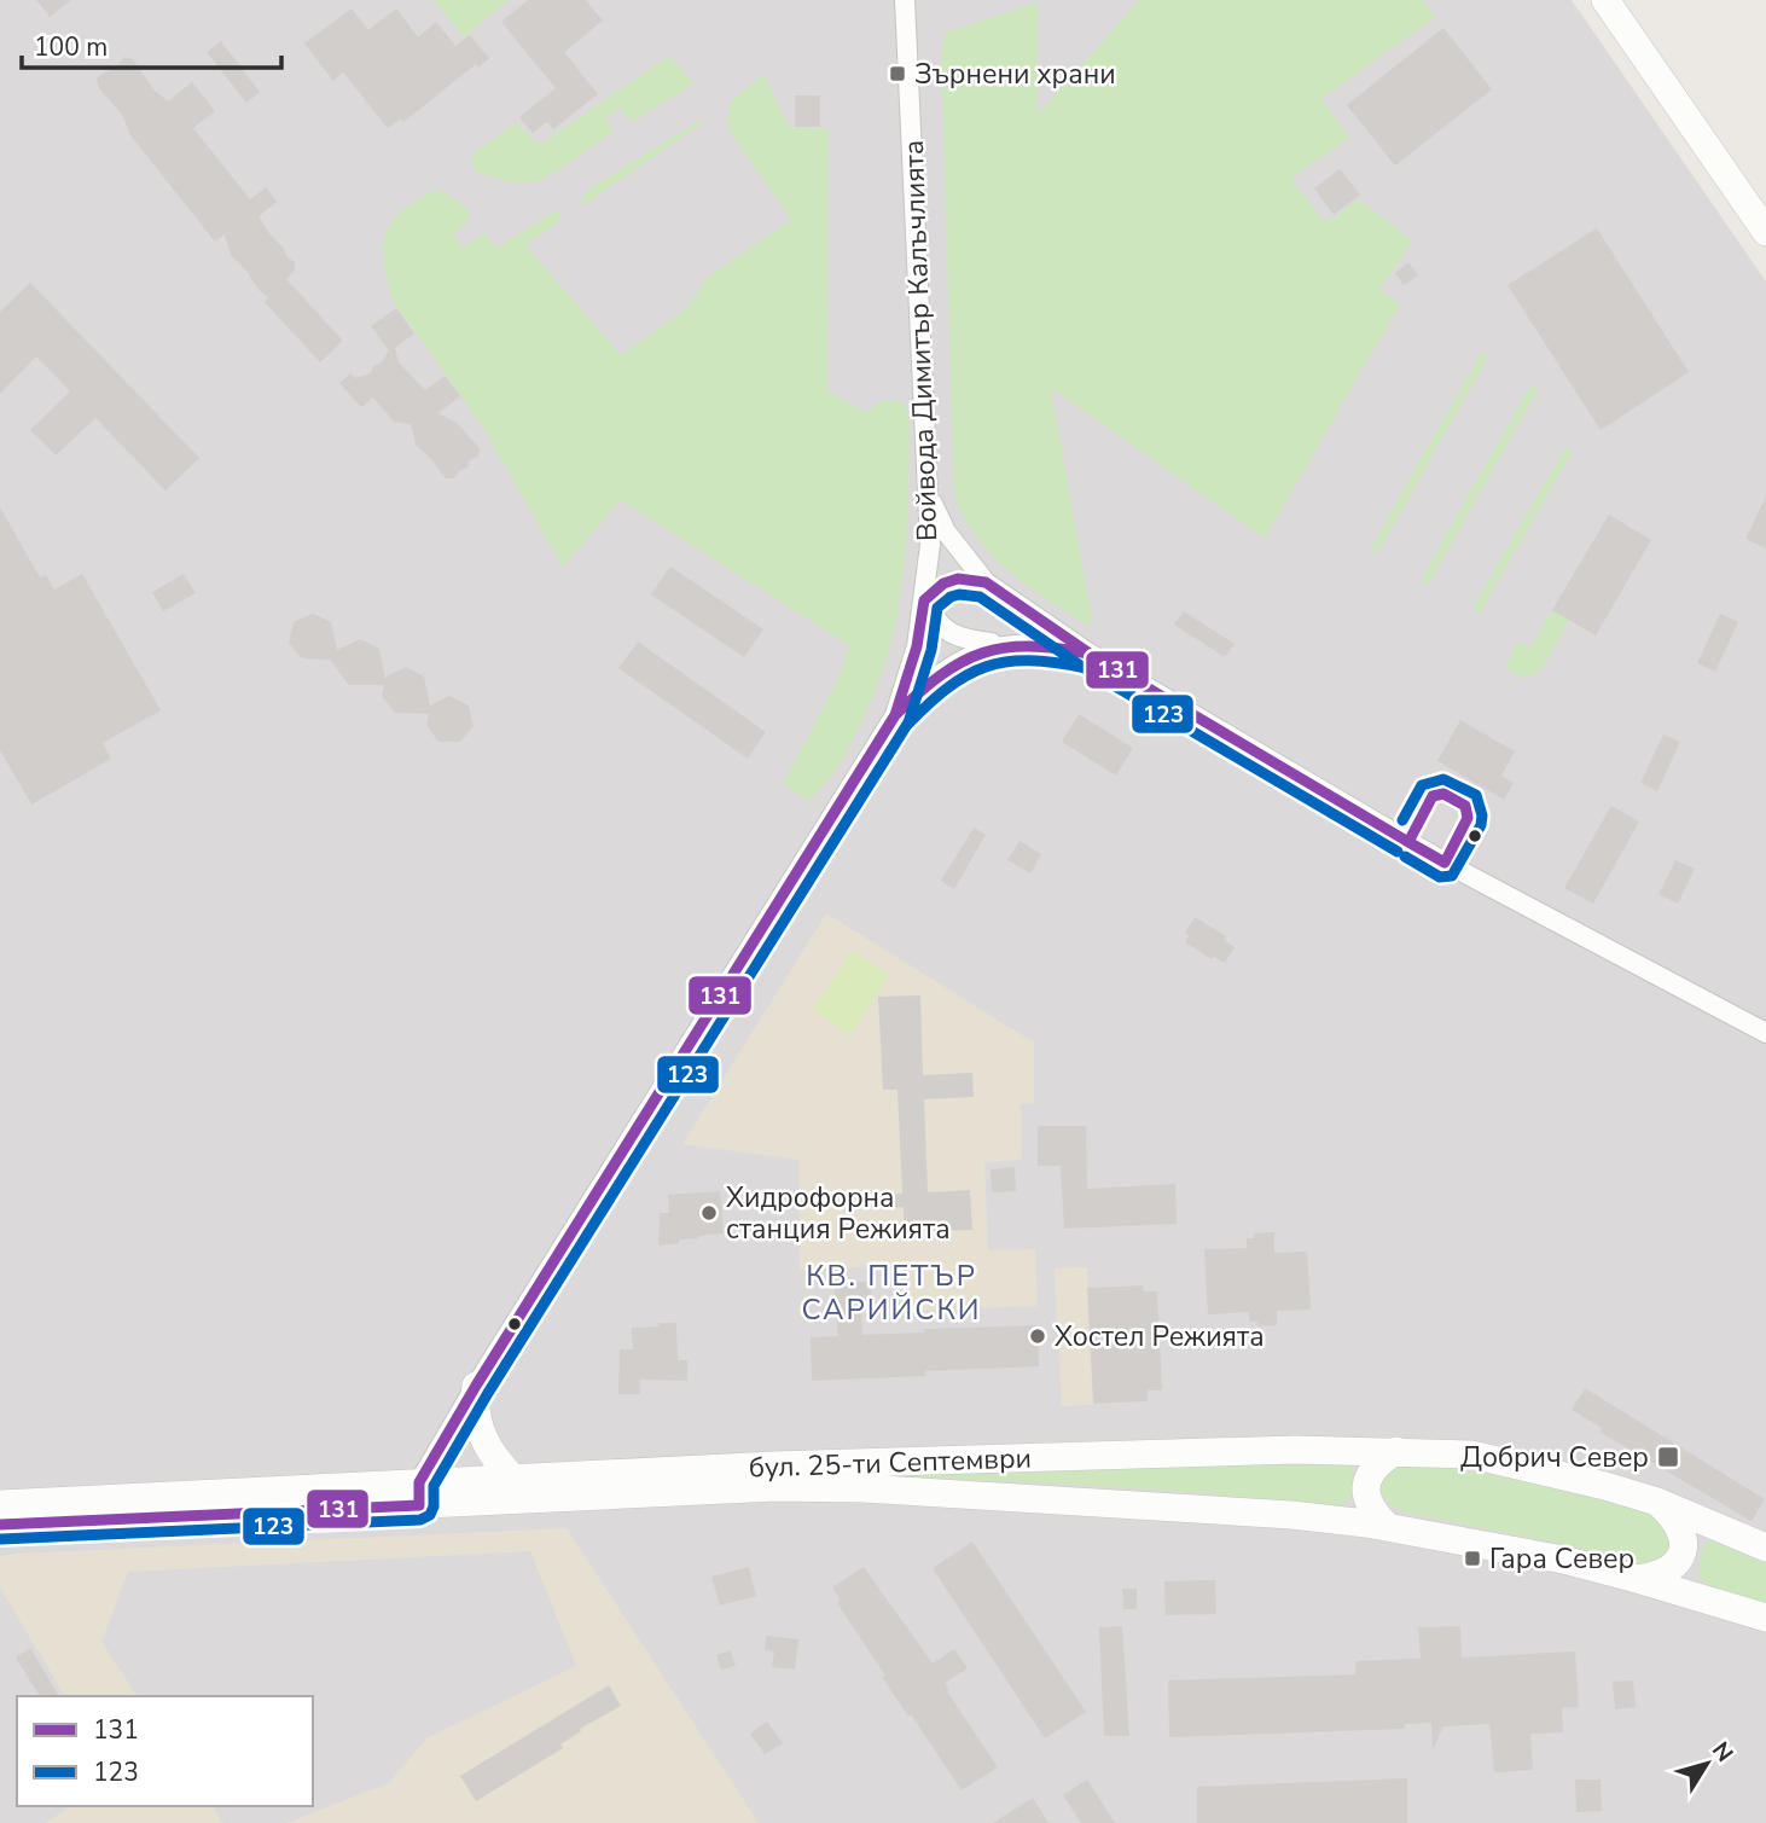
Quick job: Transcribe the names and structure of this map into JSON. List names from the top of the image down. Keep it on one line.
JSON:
{"streets":{"main road":["бул. 25-ти Септември"],"street":["Войвода Димитър Калъчлията"]},"crossings":[["Войвода Димитър Калъчлията","бул. 25-ти Септември"]],"districts":["КВ. ПЕТЪР САРИЙСКИ"],"places":{"transit":["Зърнени храни","Добрич Север","Гара Север"],"other":["Хидрофорна станция Режията","Хостел Режията"]},"lines":["transit line 131","transit line 123"],"legend":["131","123"],"scale_bar":"100 m","north":"top right"}
